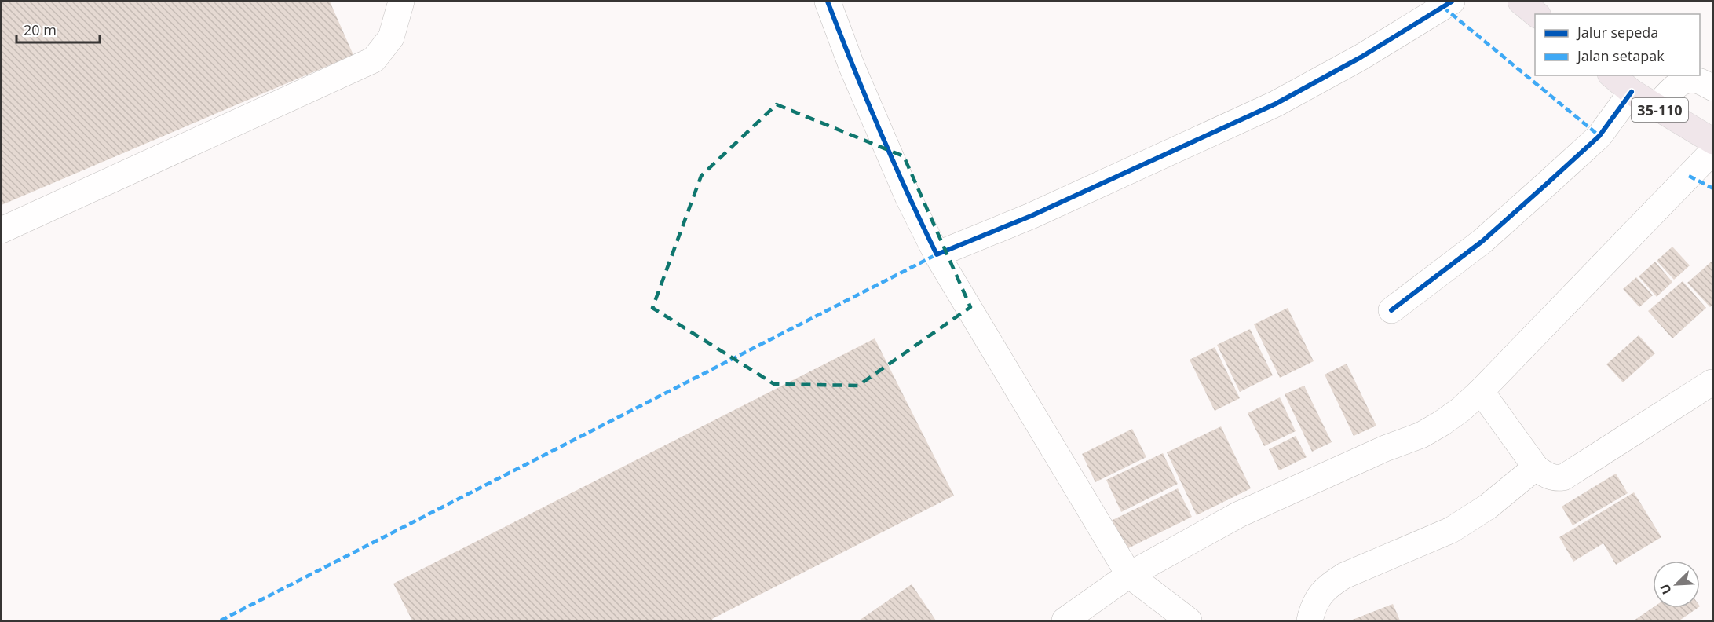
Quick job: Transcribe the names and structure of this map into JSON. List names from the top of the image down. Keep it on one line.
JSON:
{"streets":{"main road":["35-110"]},"legend":["Jalur sepeda","Jalan setapak"],"scale_bar":"20 m","north":"bottom left"}
